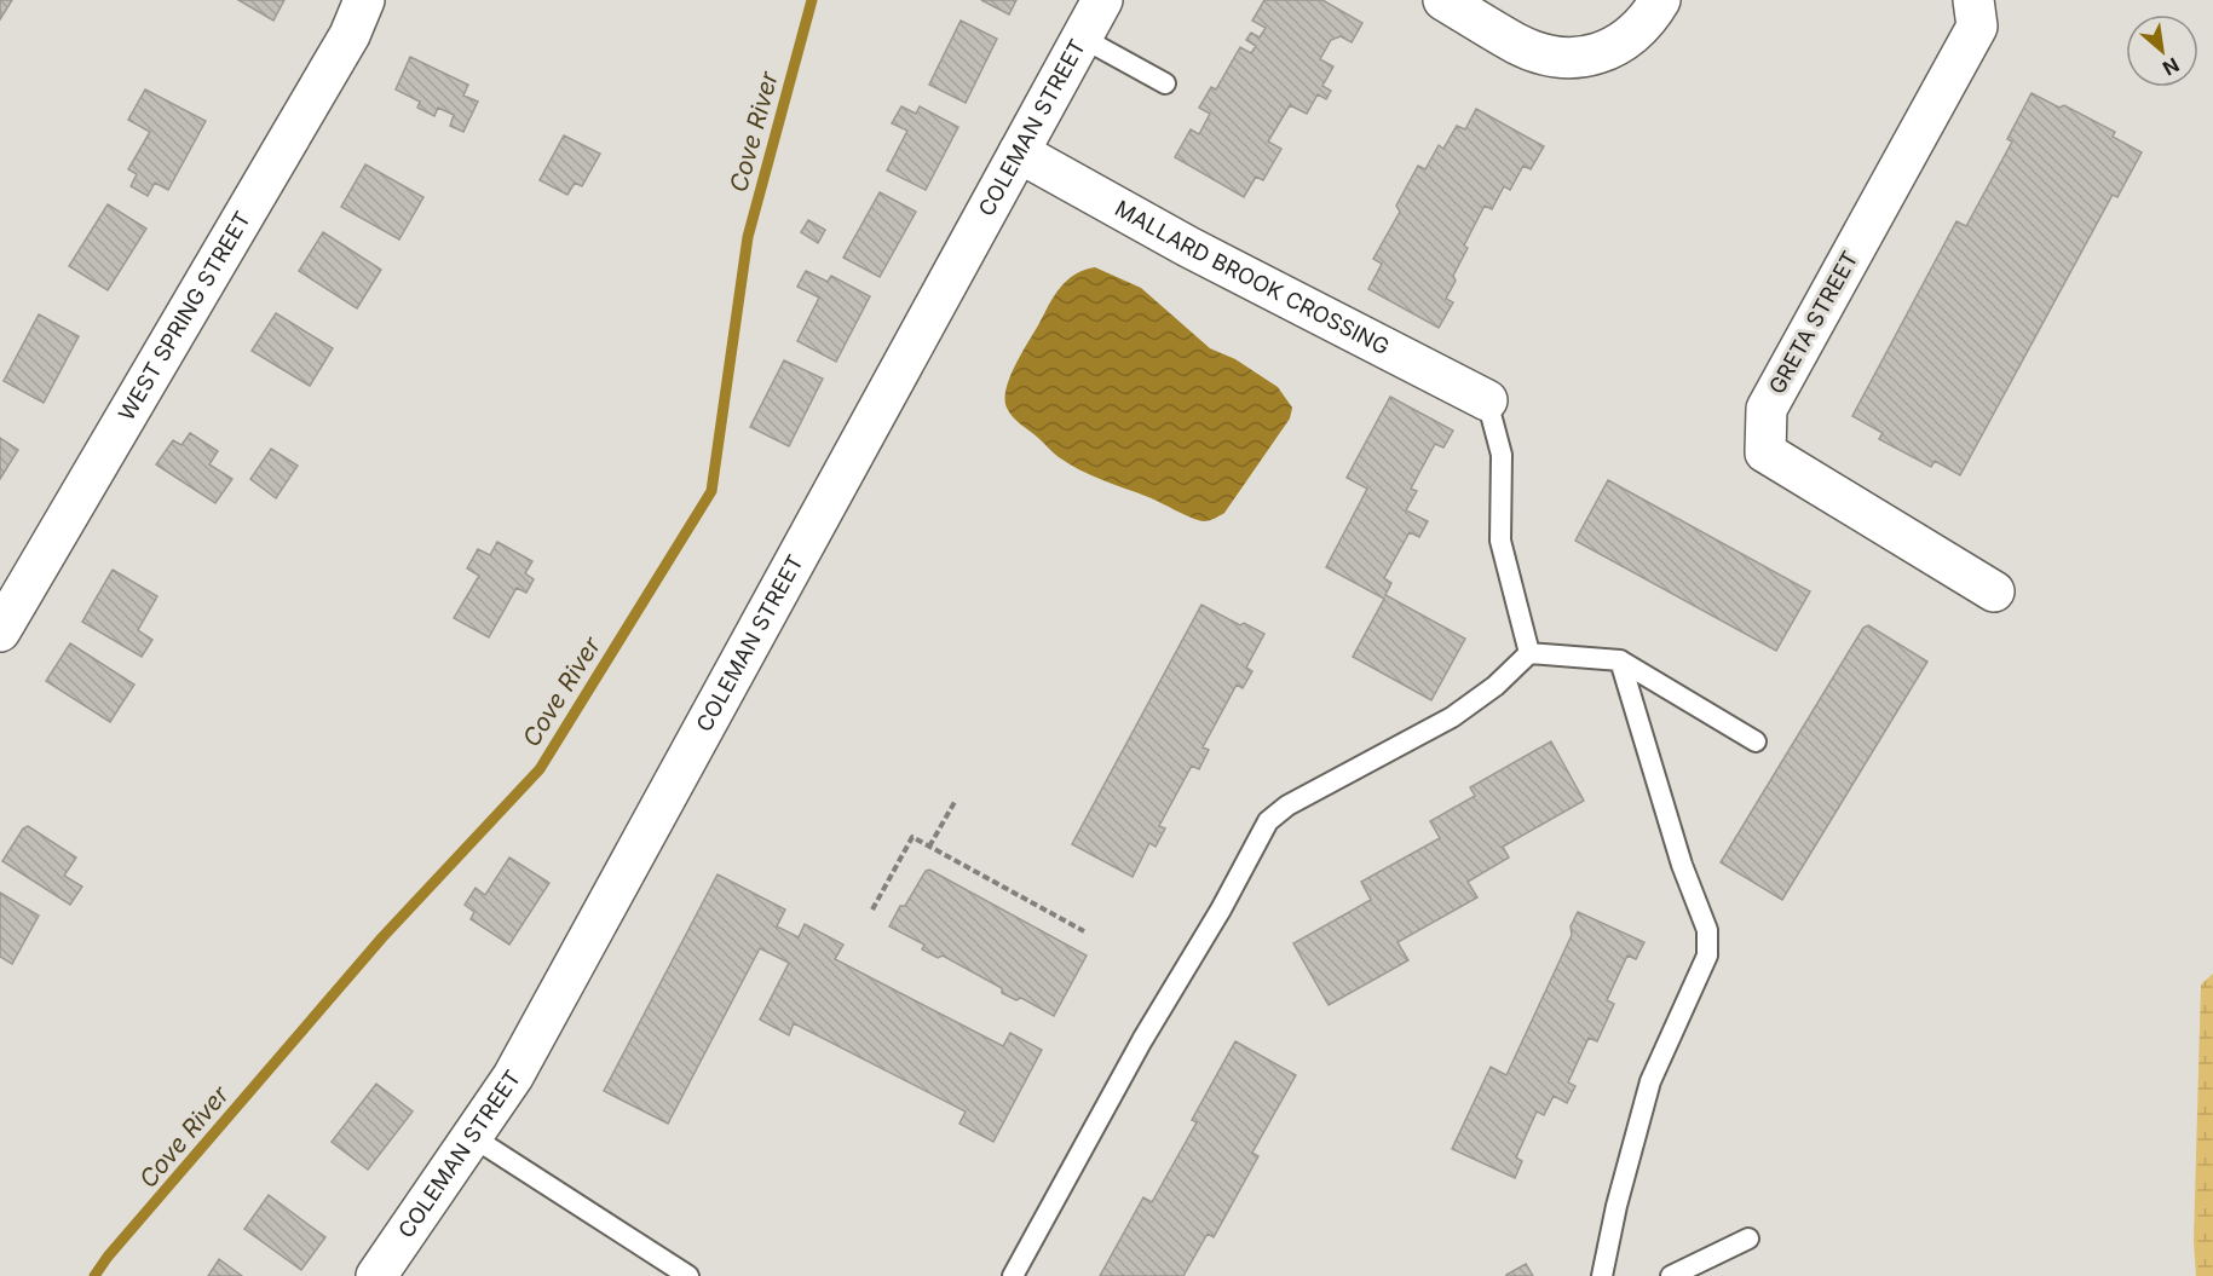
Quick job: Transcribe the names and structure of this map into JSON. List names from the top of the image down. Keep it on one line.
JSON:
{"streets":{"street":["COLEMAN STREET","MALLARD BROOK CROSSING","WEST SPRING STREET","GRETA STREET"]},"crossings":[["COLEMAN STREET","MALLARD BROOK CROSSING"]],"water":["Cove River"],"north":"bottom right"}
